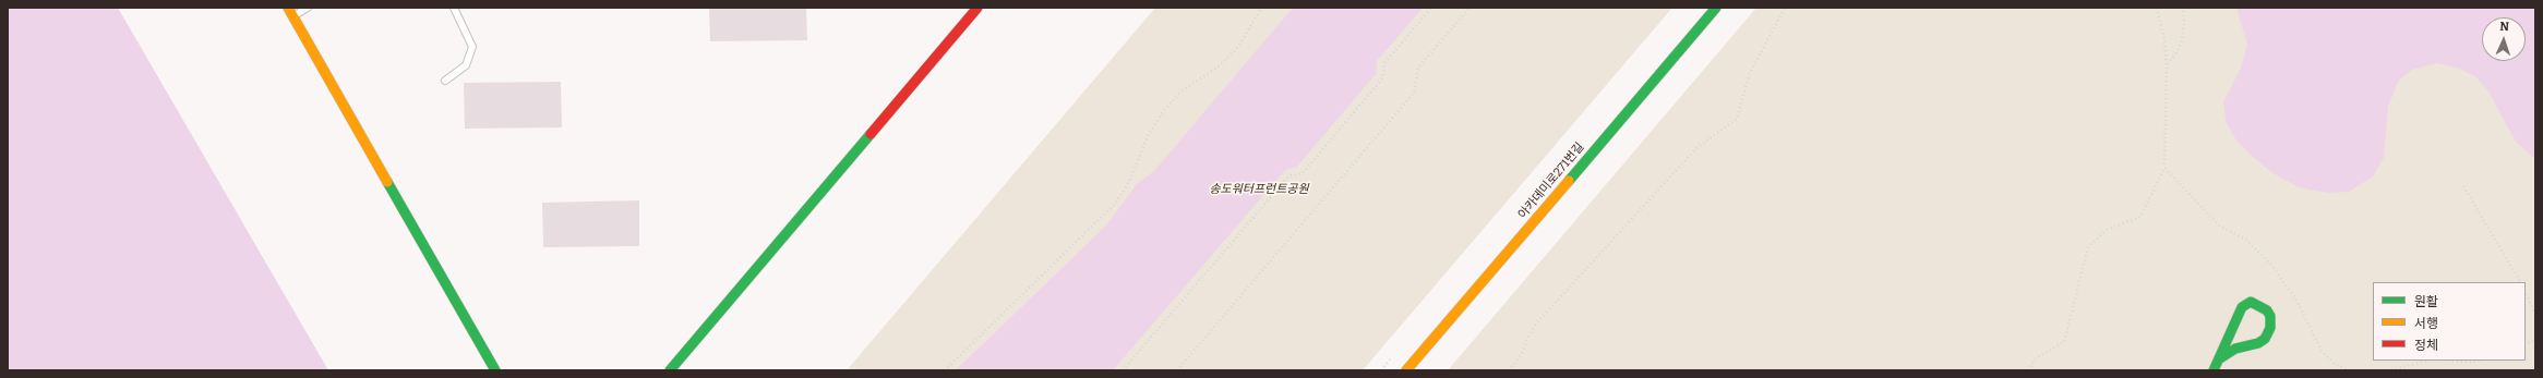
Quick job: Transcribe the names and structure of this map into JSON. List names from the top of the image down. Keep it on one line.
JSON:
{"streets":{"street":["아카데미로271번길"]},"parks":["송도워터프런트공원"],"legend":["원활","서행","정체"],"north":"top"}
